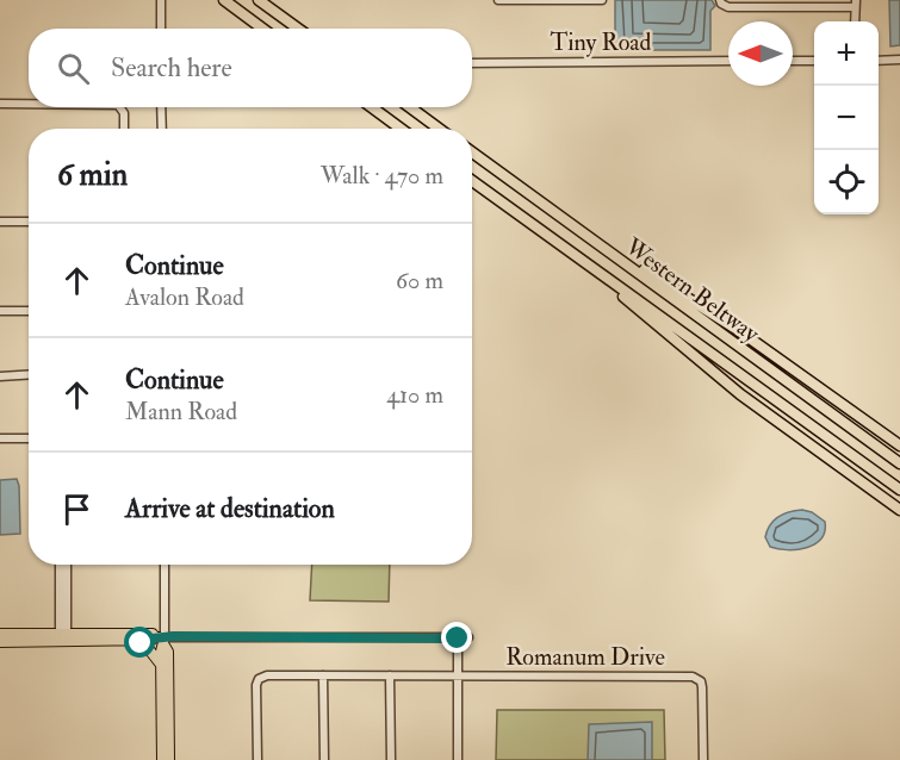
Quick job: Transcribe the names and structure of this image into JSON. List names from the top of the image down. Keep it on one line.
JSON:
{"streets":{"highway":["Western Beltway"],"street":["Tiny Road","Romanum Drive"]},"north":"left","page":{"map_buttons":["+","−"],"search":"Search here","heading":["6 min","Walk · 470 m"],"list":[["Continue","Avalon Road","60 m"],["Continue","Mann Road","410 m"],"Arrive at destination"]}}
